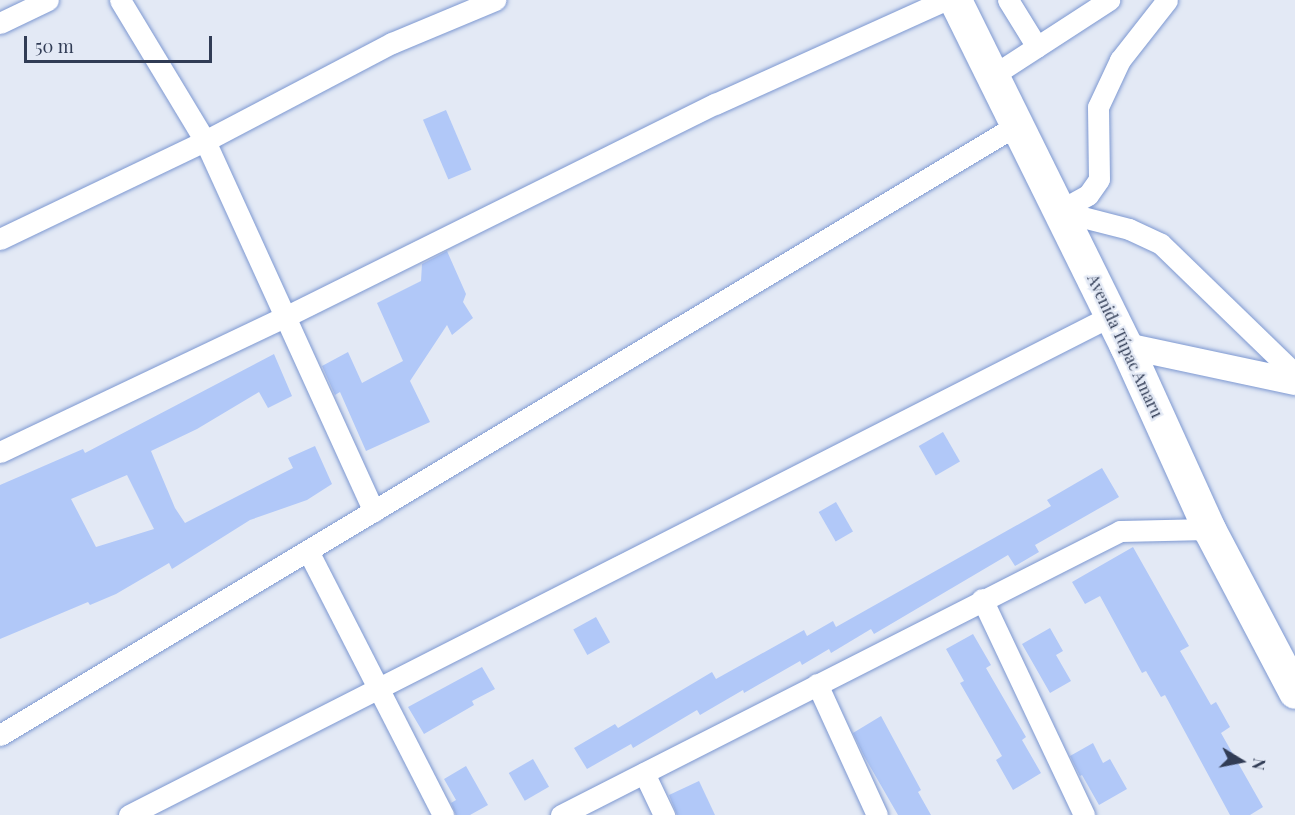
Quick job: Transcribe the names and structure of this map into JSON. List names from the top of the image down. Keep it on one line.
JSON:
{"streets":{"main road":["Avenida Túpac Amaru"]},"scale_bar":"50 m","north":"right"}
